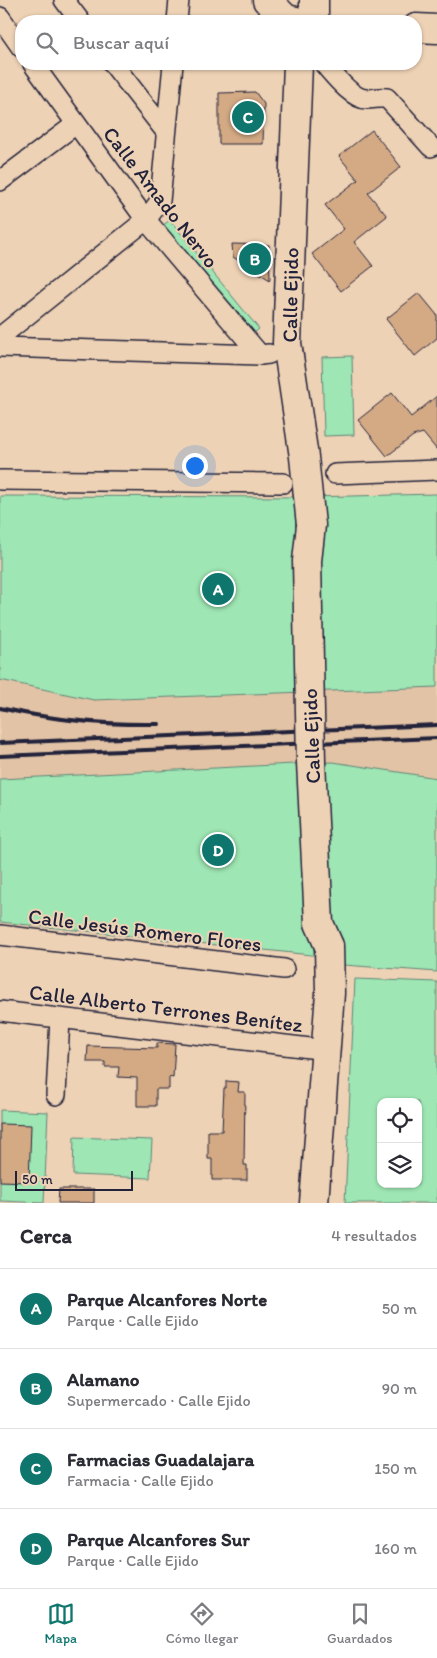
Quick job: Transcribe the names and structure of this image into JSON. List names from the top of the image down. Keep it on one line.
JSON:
{"streets":{"street":["Calle Amado Nervo","Calle Ejido","Calle Jesús Romero Flores","Calle Alberto Terrones Benítez"]},"crossings":[["Calle Ejido","Calle Alberto Terrones Benítez"]],"scale_bar":"50 m","page":{"search":"Buscar aquí","pins":["C","B","A","D"],"scale":"50 m","heading":["Cerca","4 resultados"],"list":[{"mark":"A","name":"Parque Alcanfores Norte","note":"Parque · Calle Ejido","value":"50 m"},{"mark":"B","name":"Alamano","note":"Supermercado · Calle Ejido","value":"90 m"},{"mark":"C","name":"Farmacias Guadalajara","note":"Farmacia · Calle Ejido","value":"150 m"},{"mark":"D","name":"Parque Alcanfores Sur","note":"Parque · Calle Ejido","value":"160 m"}],"nav":["Mapa","Cómo llegar","Guardados"]}}
